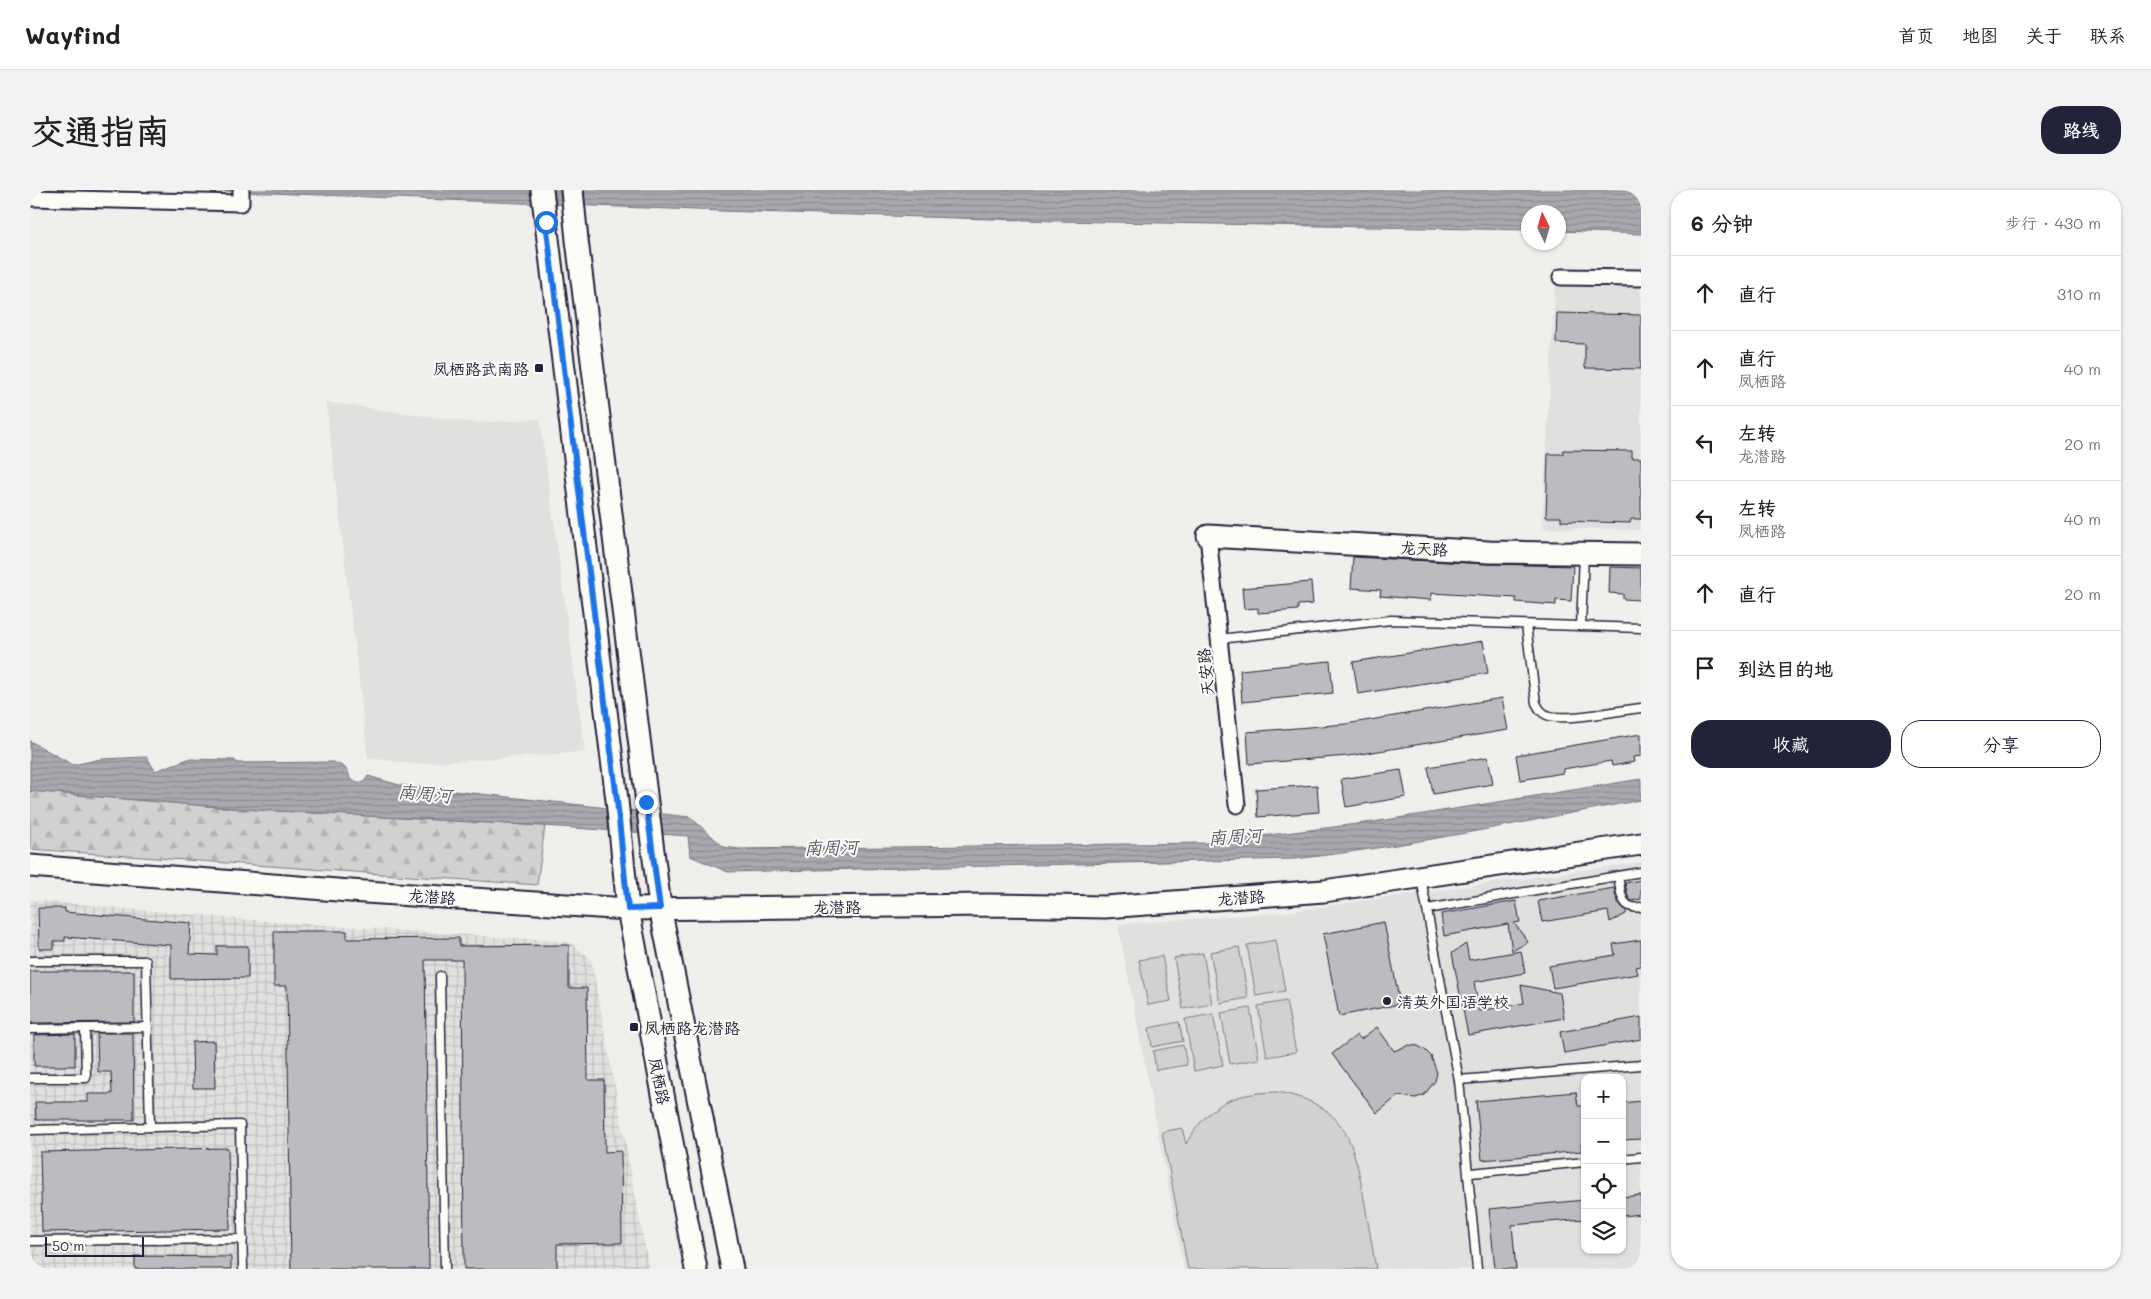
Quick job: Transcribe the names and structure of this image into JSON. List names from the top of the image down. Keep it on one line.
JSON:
{"streets":{"main road":["龙天路","龙潜路","凤栖路"],"street":["天安路"]},"crossings":[["龙天路","天安路"],["龙潜路","凤栖路"]],"water":["南周河"],"places":{"transit":["凤栖路武南路","凤栖路龙潜路"],"other":["清英外国语学校"]},"scale_bar":"50 m","north":"top","page":{"header":"Wayfind","nav":["首页","地图","关于","联系"],"buttons":["路线",["收藏","分享"]],"title":"交通指南","heading":["6 分钟","步行 · 430 m"],"list":[["直行","310 m"],["直行","凤栖路","40 m"],["左转","龙潜路","20 m"],["左转","凤栖路","40 m"],["直行","20 m"],"到达目的地"],"map_buttons":["+","−"],"scale":"50 m"}}
